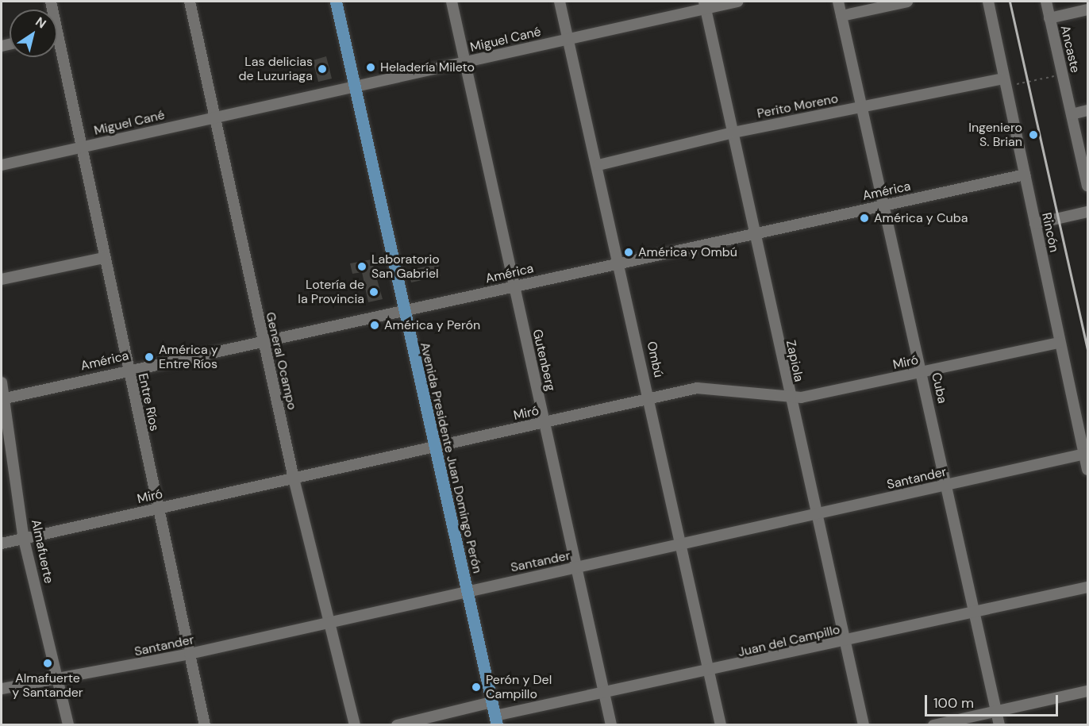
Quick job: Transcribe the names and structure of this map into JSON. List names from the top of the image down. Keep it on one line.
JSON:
{"streets":{"main road":["Avenida Presidente Juan Domingo Perón"],"street":["Miguel Cané","Ancaste","Perito Moreno","América","Rincón","Ombú","Gutenberg","General Ocampo","Zapiola","Miró","Cuba","Entre Ríos","Santander","Almafuerte","Juan del Campillo"]},"crossings":[["Miguel Cané","Ombú"],["Miguel Cané","Gutenberg"],["Miguel Cané","General Ocampo"],["Miguel Cané","Zapiola"],["Miguel Cané","Entre Ríos"],["Miguel Cané","Avenida Presidente Juan Domingo Perón"],["Perito Moreno","Rincón"],["Perito Moreno","Ombú"],["Perito Moreno","Zapiola"],["Perito Moreno","Cuba"],["América","Rincón"],["América","Ombú"],["América","Gutenberg"],["América","General Ocampo"],["América","Zapiola"],["América","Cuba"],["América","Entre Ríos"],["América","Avenida Presidente Juan Domingo Perón"],["América","Almafuerte"],["Rincón","Miró"],["Rincón","Santander"],["Ombú","Miró"],["Ombú","Santander"],["Ombú","Juan del Campillo"],["Gutenberg","Miró"],["Gutenberg","Santander"],["Gutenberg","Juan del Campillo"],["General Ocampo","Miró"],["General Ocampo","Santander"],["Zapiola","Miró"],["Zapiola","Santander"],["Zapiola","Juan del Campillo"],["Miró","Cuba"],["Miró","Entre Ríos"],["Miró","Avenida Presidente Juan Domingo Perón"],["Miró","Almafuerte"],["Cuba","Santander"],["Cuba","Juan del Campillo"],["Entre Ríos","Santander"],["Avenida Presidente Juan Domingo Perón","Santander"],["Avenida Presidente Juan Domingo Perón","Juan del Campillo"],["Santander","Almafuerte"]],"places":["Heladería Mileto","Las delicias de Luzuriaga","Ingeniero S. Brian","América y Cuba","América y Ombú","Laboratorio San Gabriel","Lotería de la Provincia","América y Perón","América y Entre Ríos","Almafuerte y Santander","Perón y Del Campillo"],"scale_bar":"100 m","north":"top right"}
